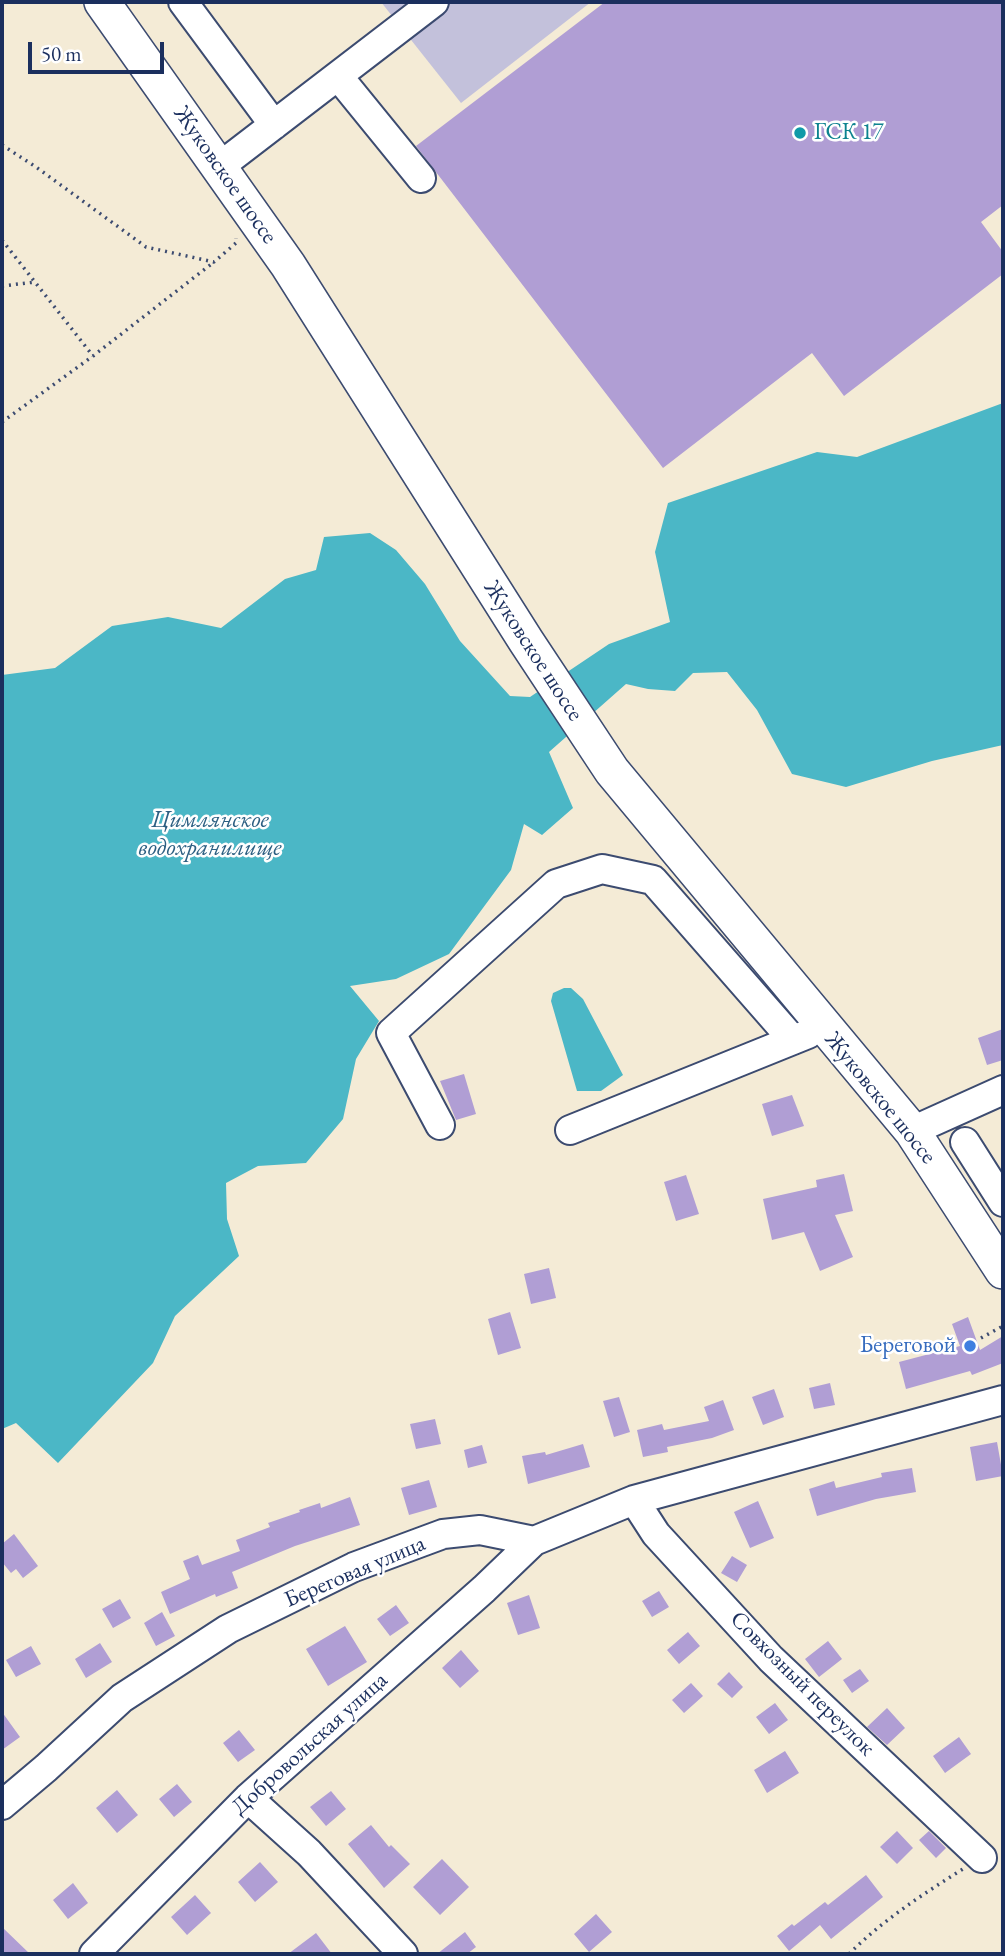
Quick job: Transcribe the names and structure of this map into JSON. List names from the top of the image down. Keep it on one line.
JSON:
{"streets":{"main road":["Жуковское шоссе"],"street":["Береговая улица","Совхозный переулок","Добровольская улица"]},"crossings":[["Береговая улица","Добровольская улица"]],"water":["Цимлянское водохранилище"],"places":["ГСК 17","Береговой"],"scale_bar":"50 m"}
